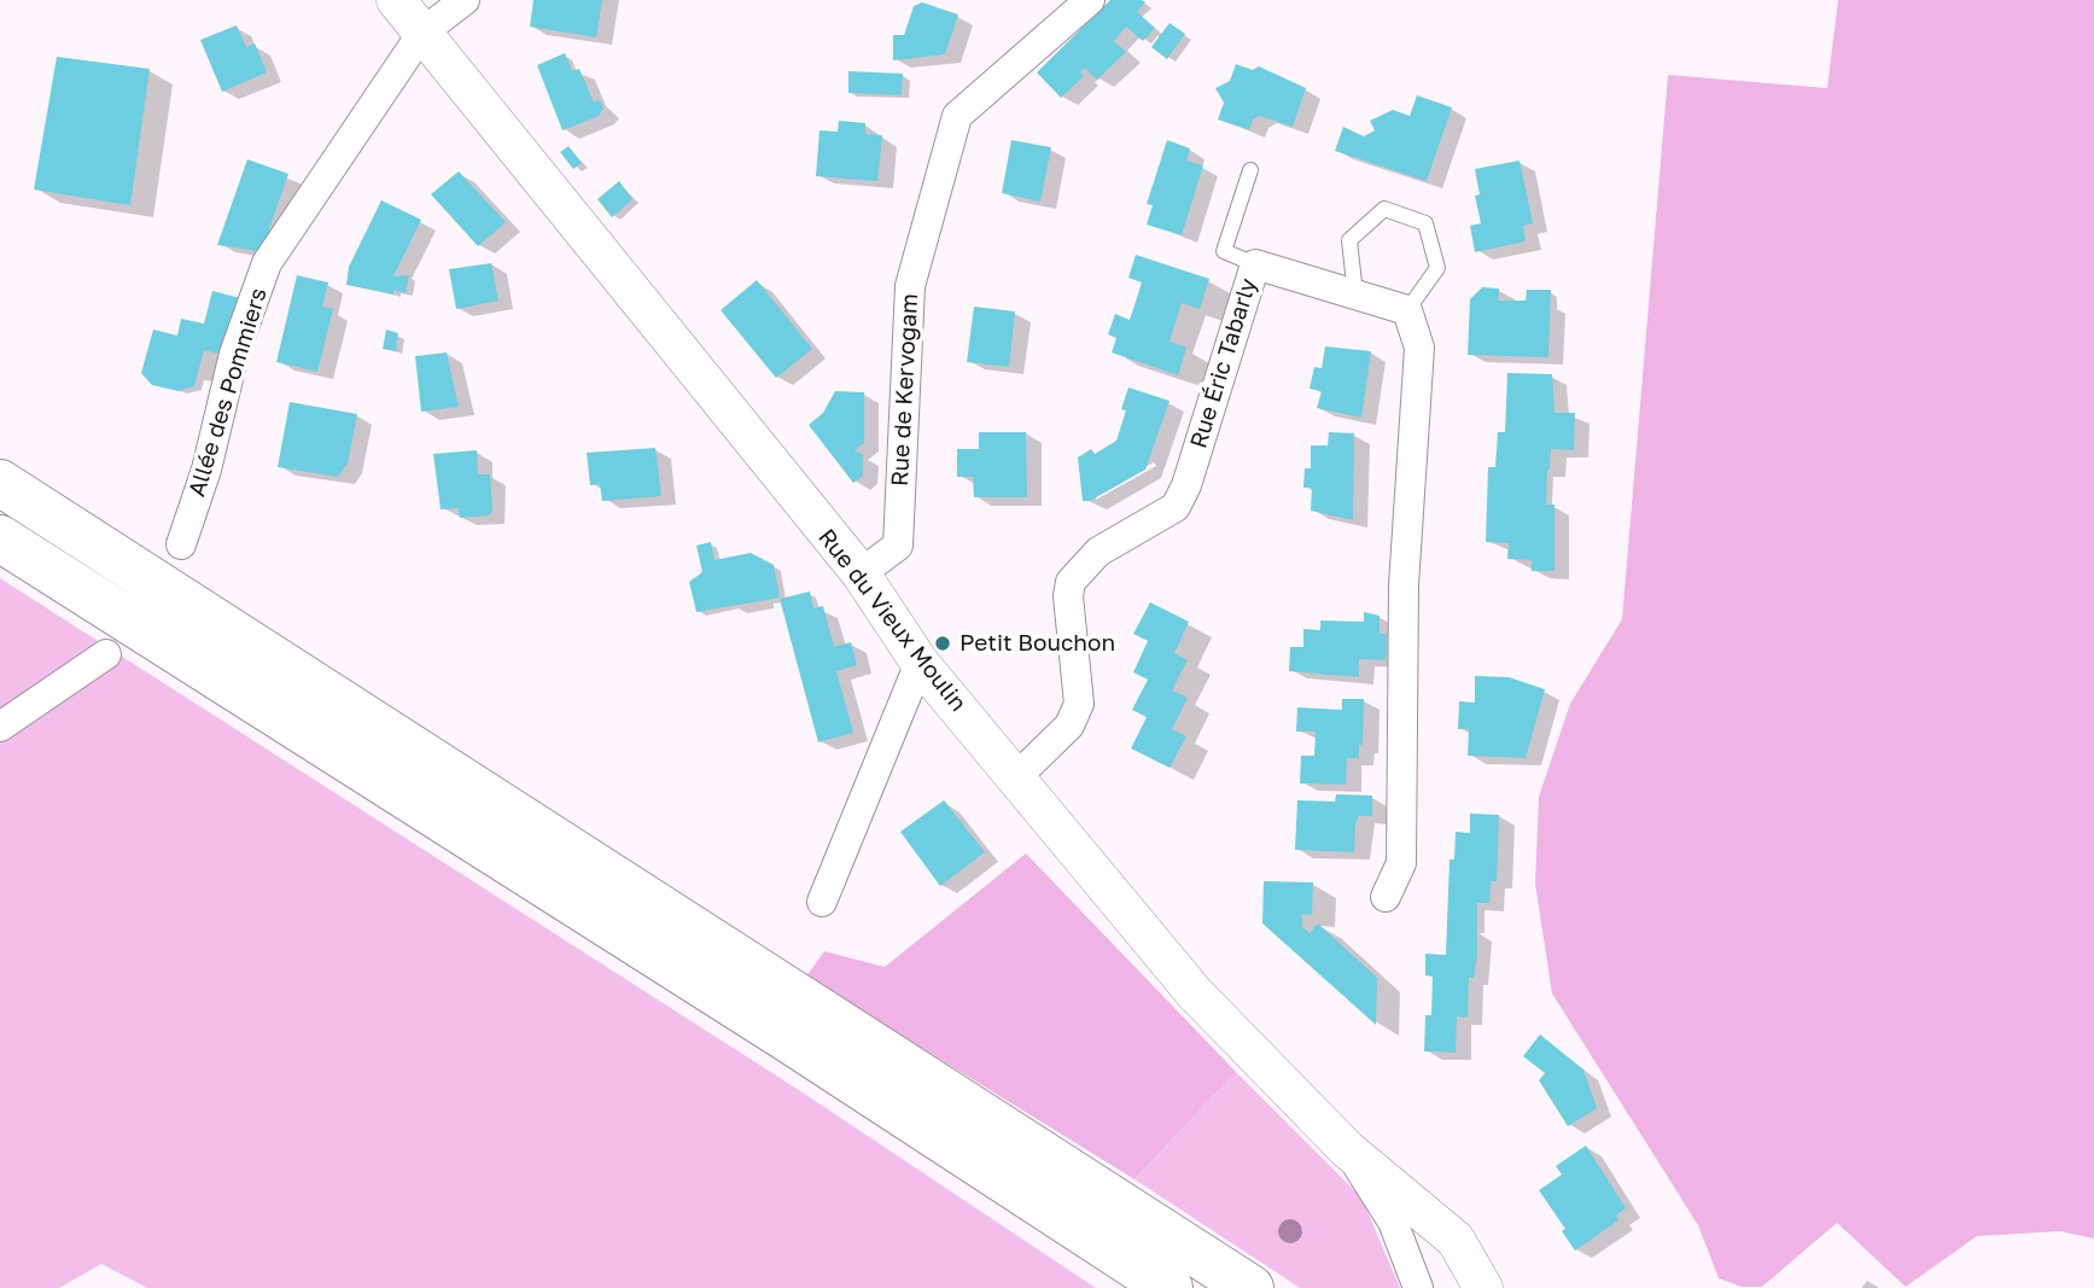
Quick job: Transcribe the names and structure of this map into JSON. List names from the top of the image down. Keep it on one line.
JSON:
{"streets":{"street":["Rue Éric Tabarly","Rue de Kervogam","Allée des Pommiers","Rue du Vieux Moulin"]},"crossings":[["Rue Éric Tabarly","Rue du Vieux Moulin"],["Rue de Kervogam","Rue du Vieux Moulin"],["Allée des Pommiers","Rue du Vieux Moulin"]],"places":["Petit Bouchon"]}
